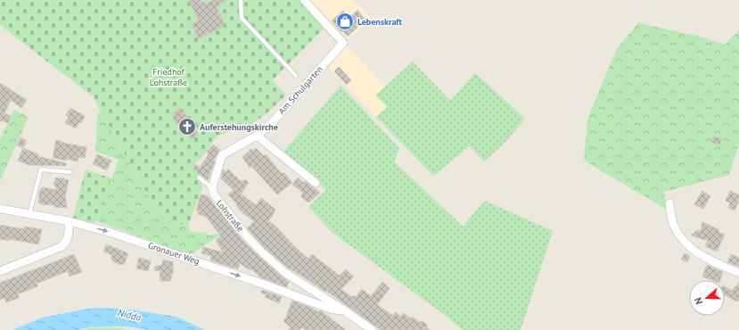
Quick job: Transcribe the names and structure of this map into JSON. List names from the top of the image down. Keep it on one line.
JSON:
{"streets":{"street":["Am Schulgarten","Lohstraße","Gronauer Weg"]},"crossings":[["Lohstraße","Gronauer Weg"]],"one_way":["Gronauer Weg"],"water":["Nidda"],"parks":["Friedhof Lohstraße"],"places":{"shop":["Lebenskraft"],"church":["Auferstehungskirche"]},"north":"left"}
